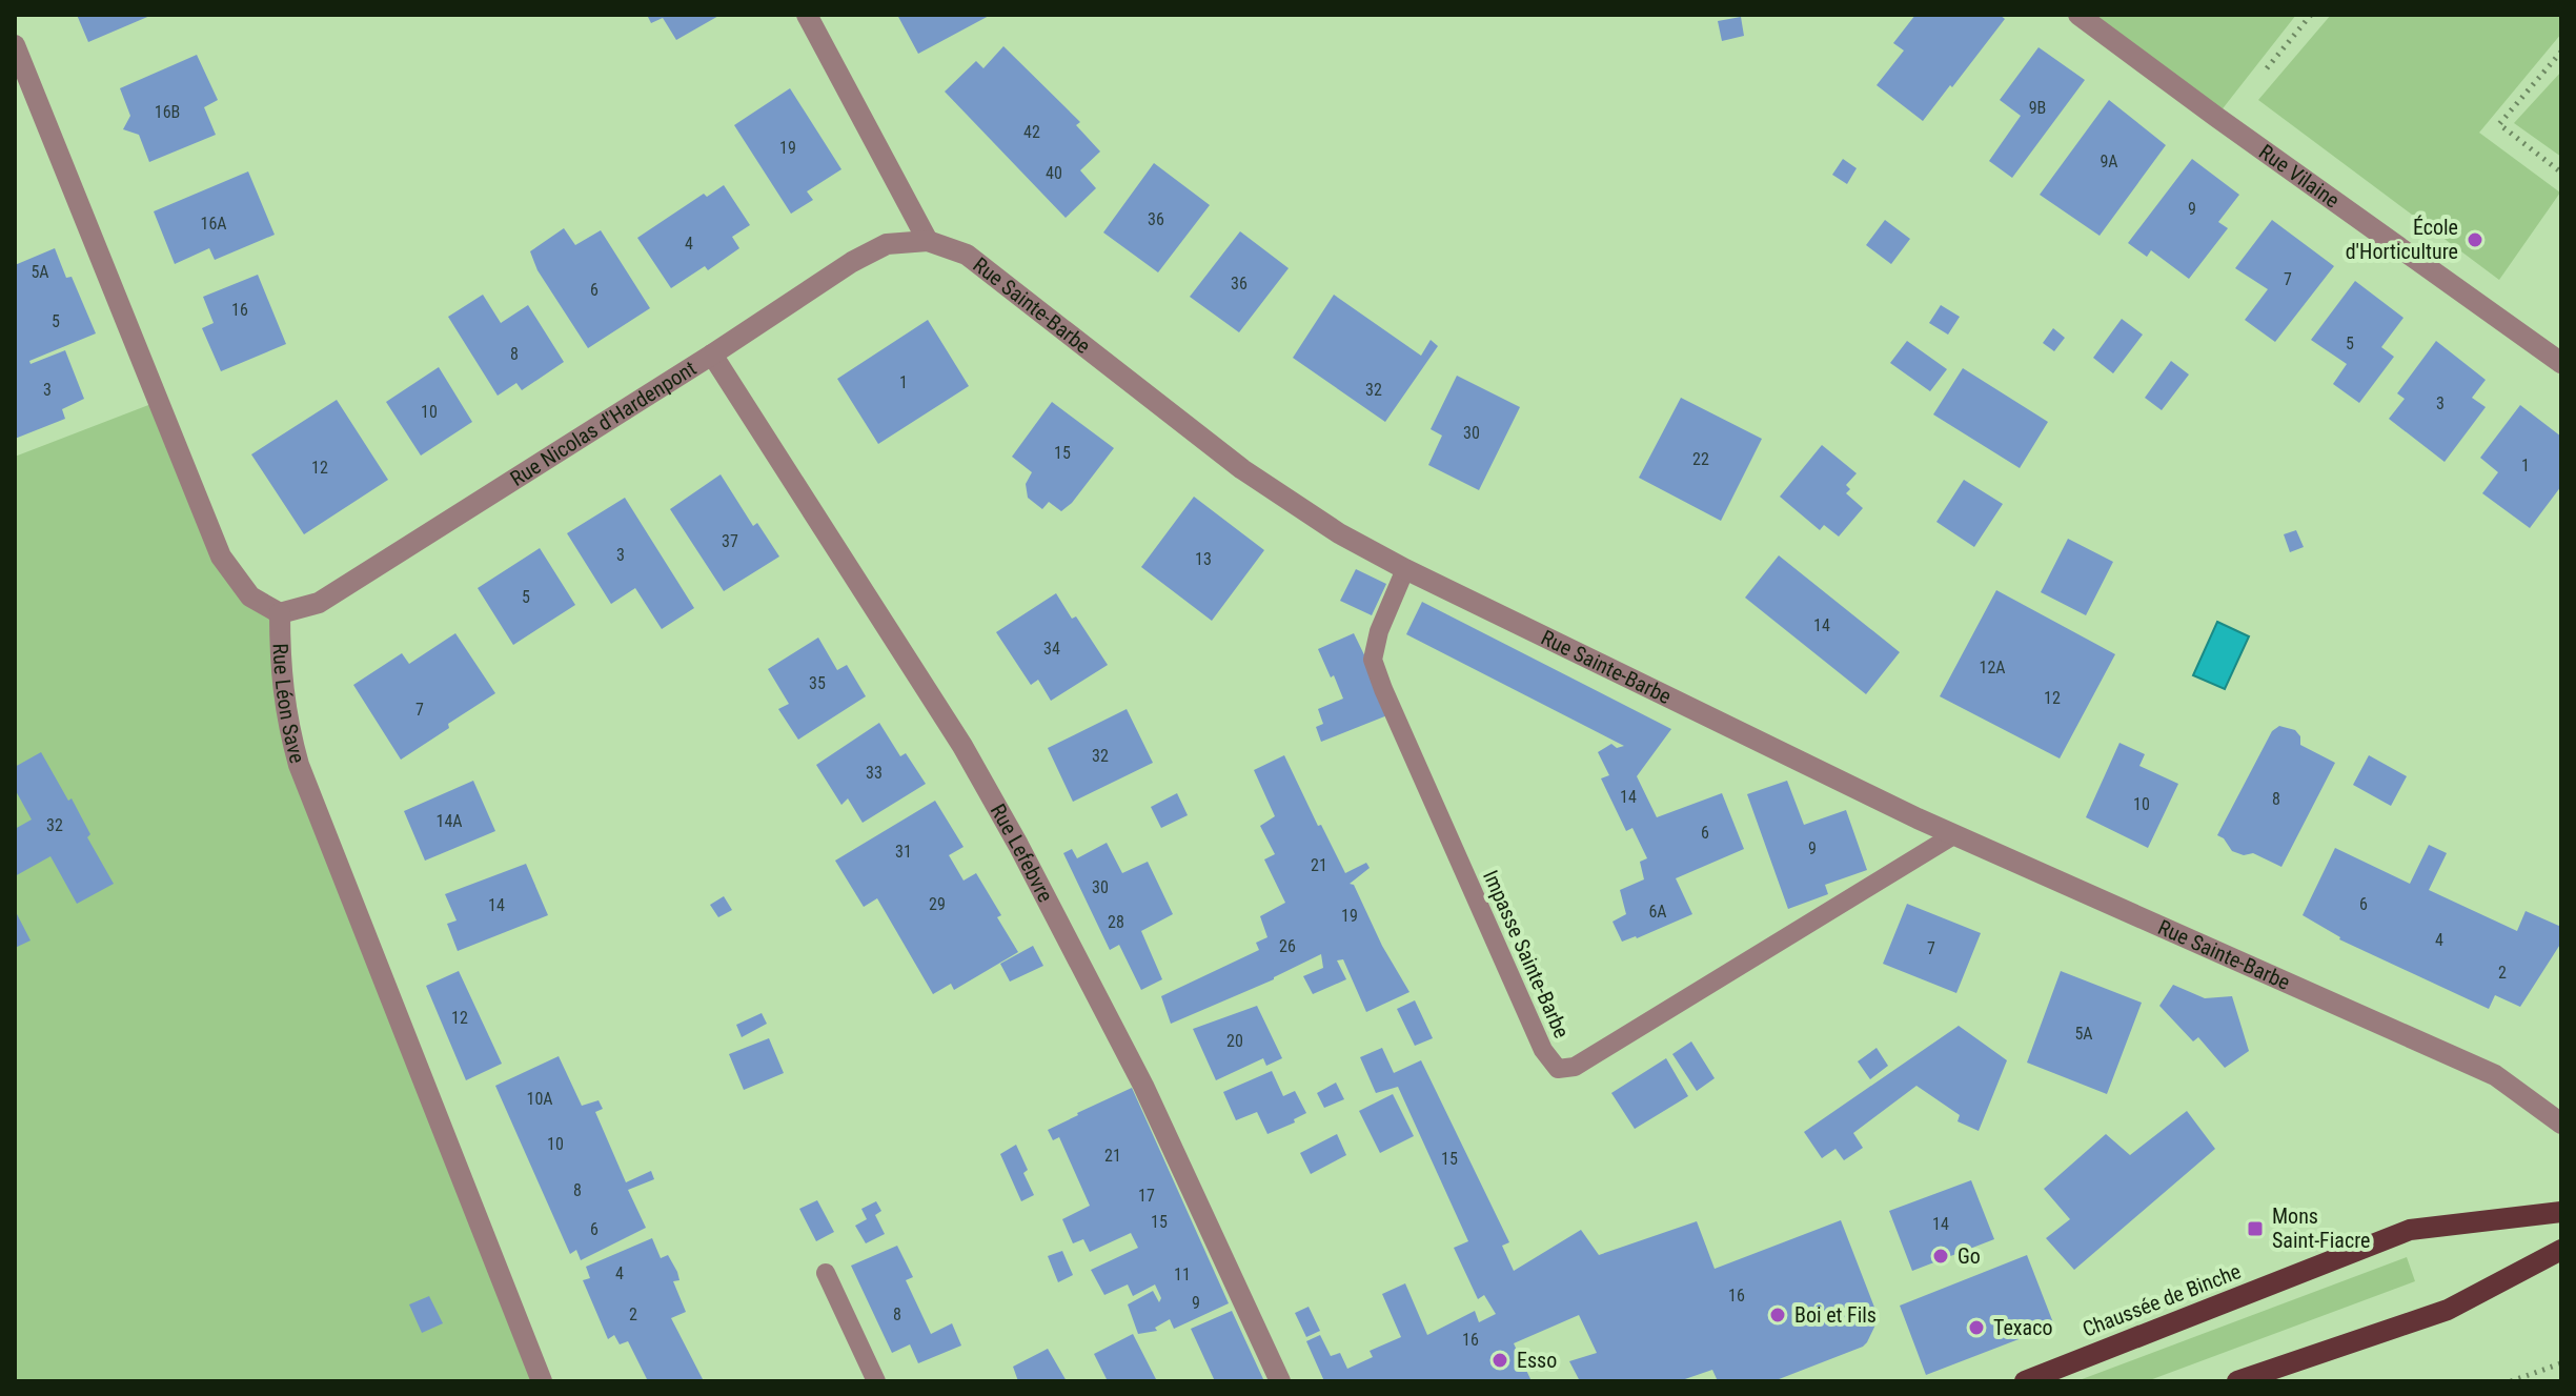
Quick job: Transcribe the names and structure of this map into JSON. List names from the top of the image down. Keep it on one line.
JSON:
{"streets":{"main road":["Chaussée de Binche"],"street":["Rue Vilaine","Rue Sainte-Barbe","Rue Nicolas d'Hardenpont","Rue Léon Save","Rue Lefebvre"],"lane":["Impasse Sainte-Barbe"]},"crossings":[["Rue Sainte-Barbe","Rue Nicolas d'Hardenpont"],["Rue Sainte-Barbe","Impasse Sainte-Barbe"],["Rue Nicolas d'Hardenpont","Rue Léon Save"],["Rue Nicolas d'Hardenpont","Rue Lefebvre"]],"places":{"other":["École d'Horticulture","Go","Boi et Fils","Texaco","Esso"],"transit":["Mons Saint-Fiacre"]},"house_numbers":["9B","16B","42","19","9A","40","9","36","16A","4","5A","7","36","6","16","5","5","8","1","3","32","3","10","30","15","22","1","12","37","3","13","5","14","34","12A","35","12","7","32","33","14","8","10","14A","32","6","9","31","21","30","29","6","14","6A","19","28","4","26","7","2","12","5A","20","10A","10","21","15","8","17","15","14","6","4","11","16","9","2","8","16"]}
